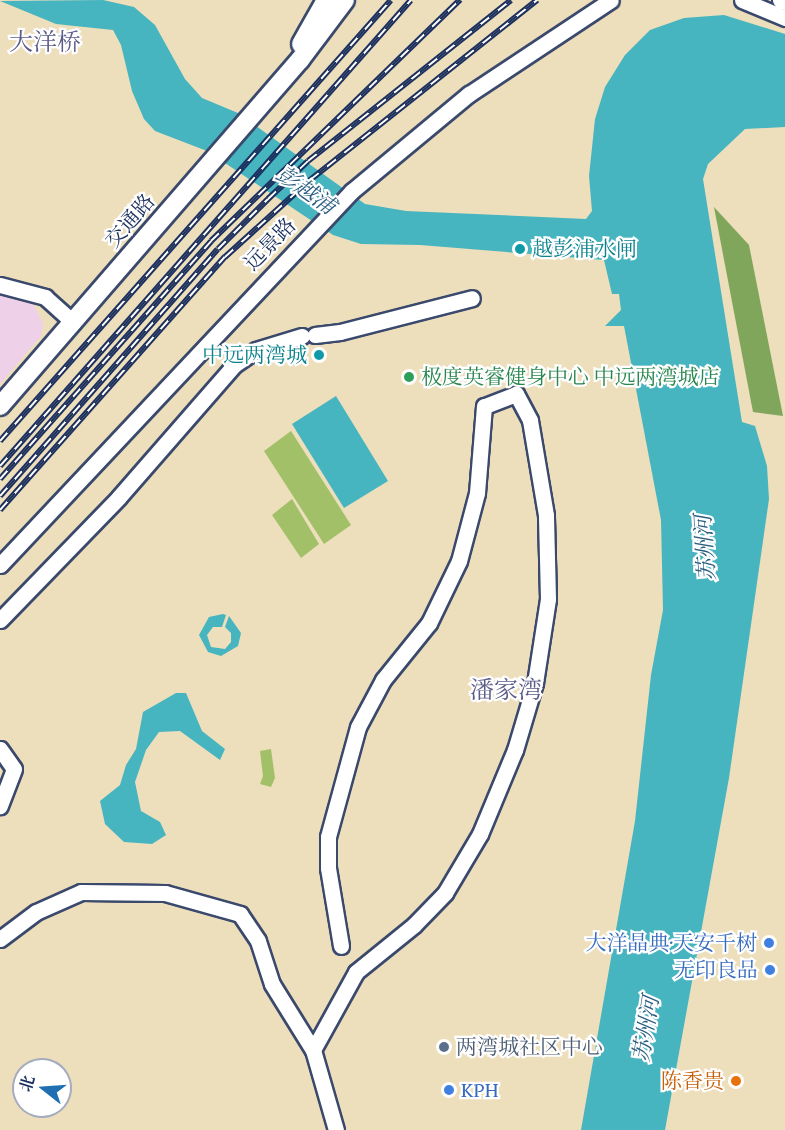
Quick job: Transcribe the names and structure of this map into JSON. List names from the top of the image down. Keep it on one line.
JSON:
{"streets":{"main road":["交通路"],"street":["远景路"]},"districts":["大洋桥","潘家湾"],"water":["彭越浦","苏州河"],"places":["越彭浦水闸","中远两湾城","极度英睿健身中心 中远两湾城店","大洋晶典·天安千树","无印良品","两湾城社区中心","陈香贵","KPH"],"north":"left"}
